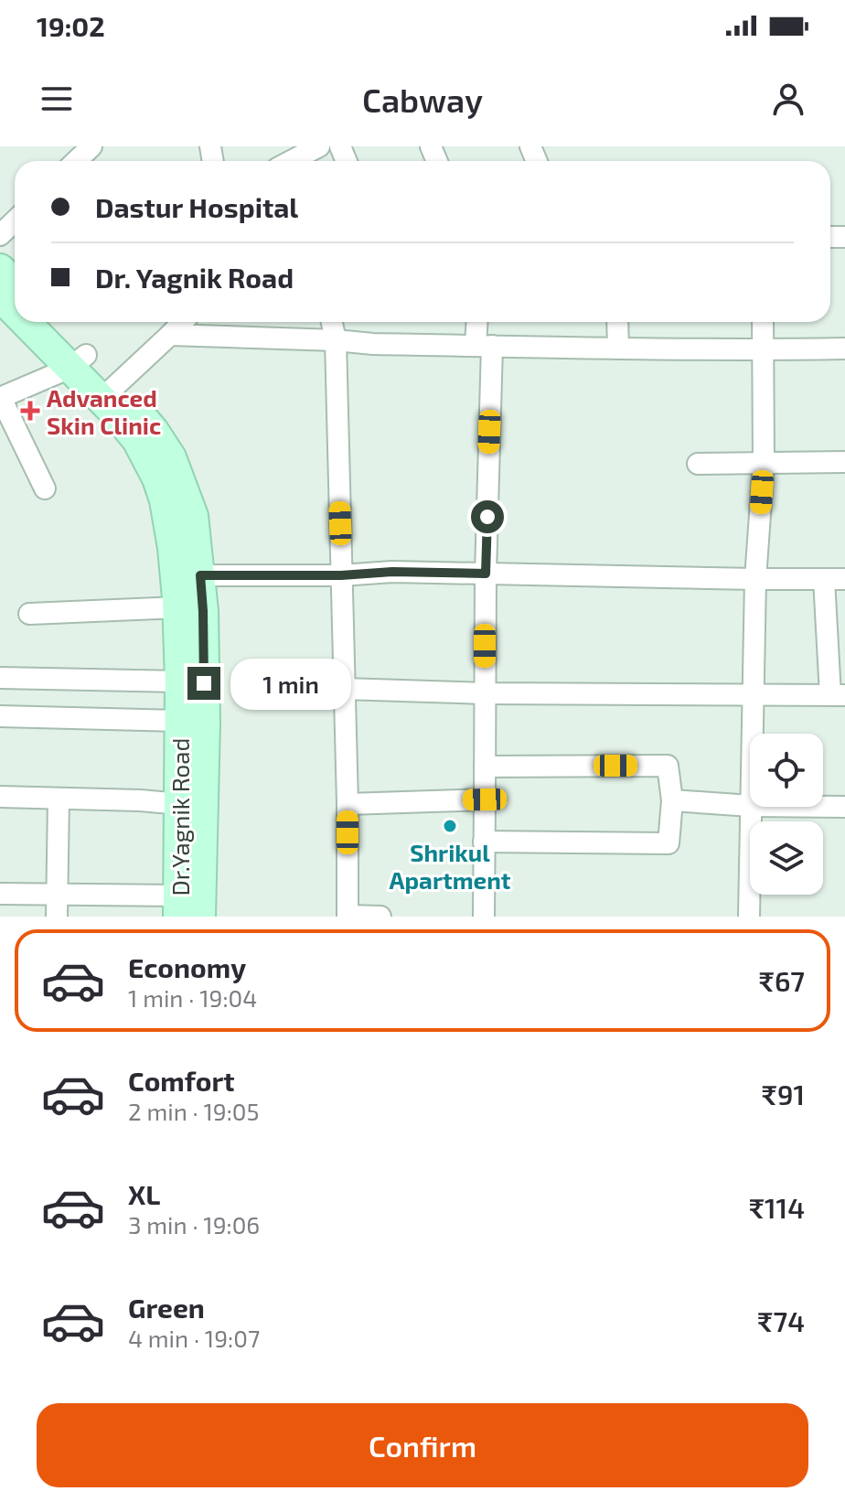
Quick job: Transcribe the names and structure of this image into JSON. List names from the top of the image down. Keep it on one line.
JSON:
{"streets":{"street":["Dr.Yagnik Road"]},"places":{"health":["Advanced Skin Clinic"],"other":["Shrikul Apartment"]},"page":{"status":"19:02","header":"Cabway","banner":["Dastur Hospital","Dr. Yagnik Road"],"bubble":"1 min","list":[{"name":"Economy","note":"1 min · 19:04","value":"₹67"},{"name":"Comfort","note":"2 min · 19:05","value":"₹91"},{"name":"XL","note":"3 min · 19:06","value":"₹114"},{"name":"Green","note":"4 min · 19:07","value":"₹74"}],"buttons":"Confirm"}}
